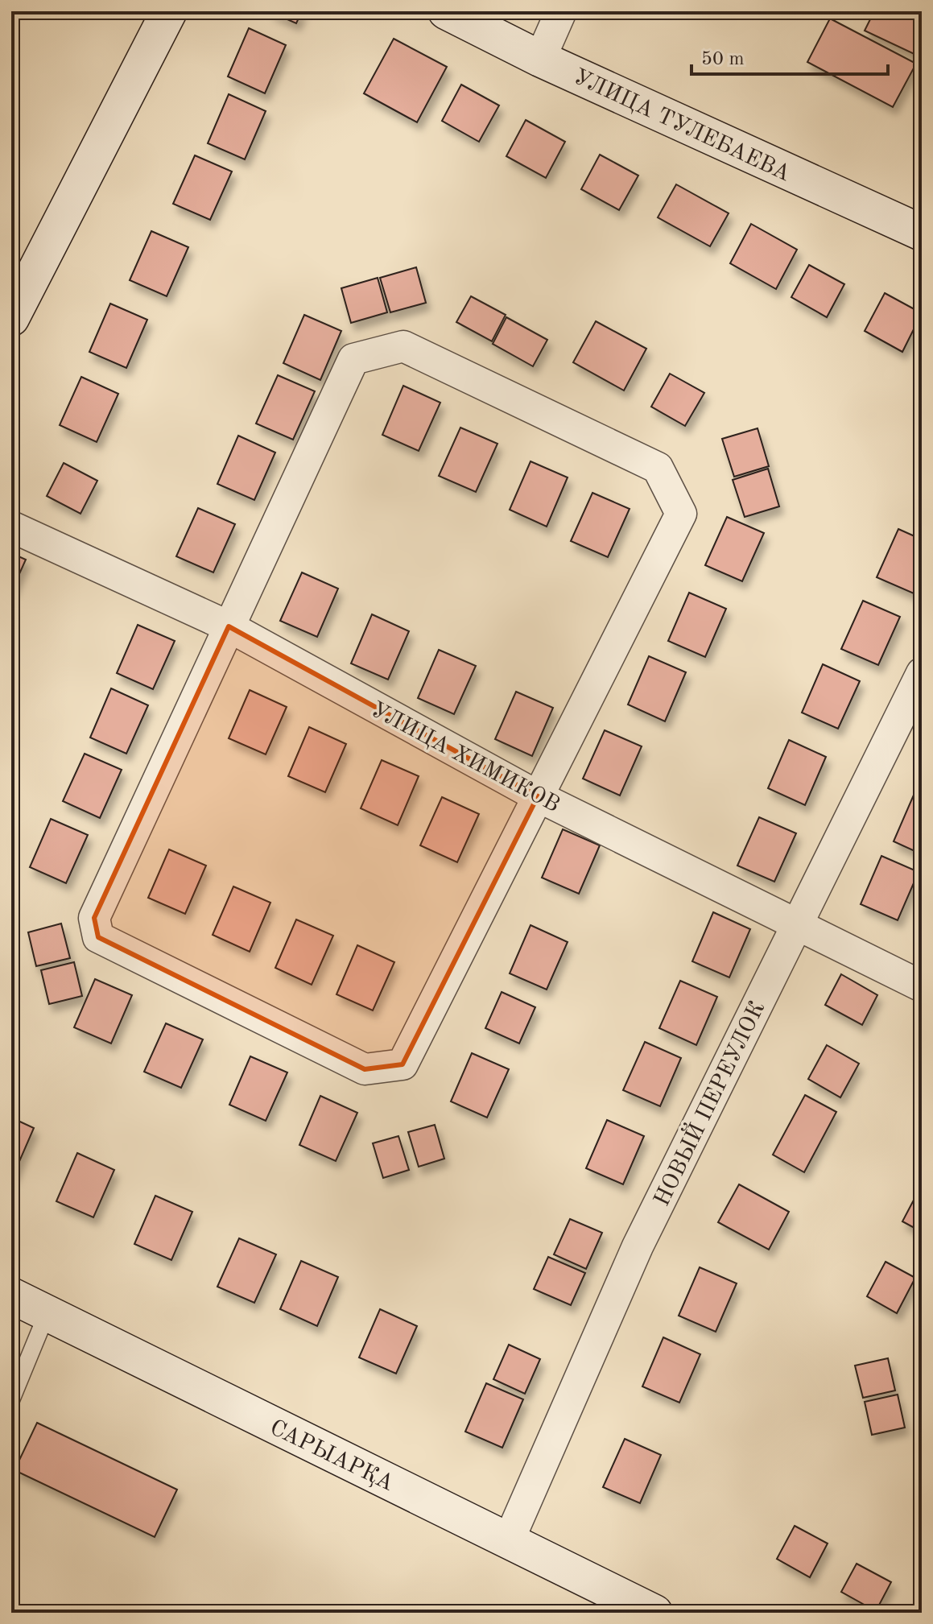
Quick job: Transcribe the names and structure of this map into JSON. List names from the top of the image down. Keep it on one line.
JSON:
{"streets":{"street":["УЛИЦА ТУЛЕБАЕВА","УЛИЦА ХИМИКОВ","НОВЫЙ ПЕРЕУЛОК","САРЫАРҚА"]},"crossings":[["УЛИЦА ХИМИКОВ","НОВЫЙ ПЕРЕУЛОК"],["НОВЫЙ ПЕРЕУЛОК","САРЫАРҚА"]],"scale_bar":"50 m"}
